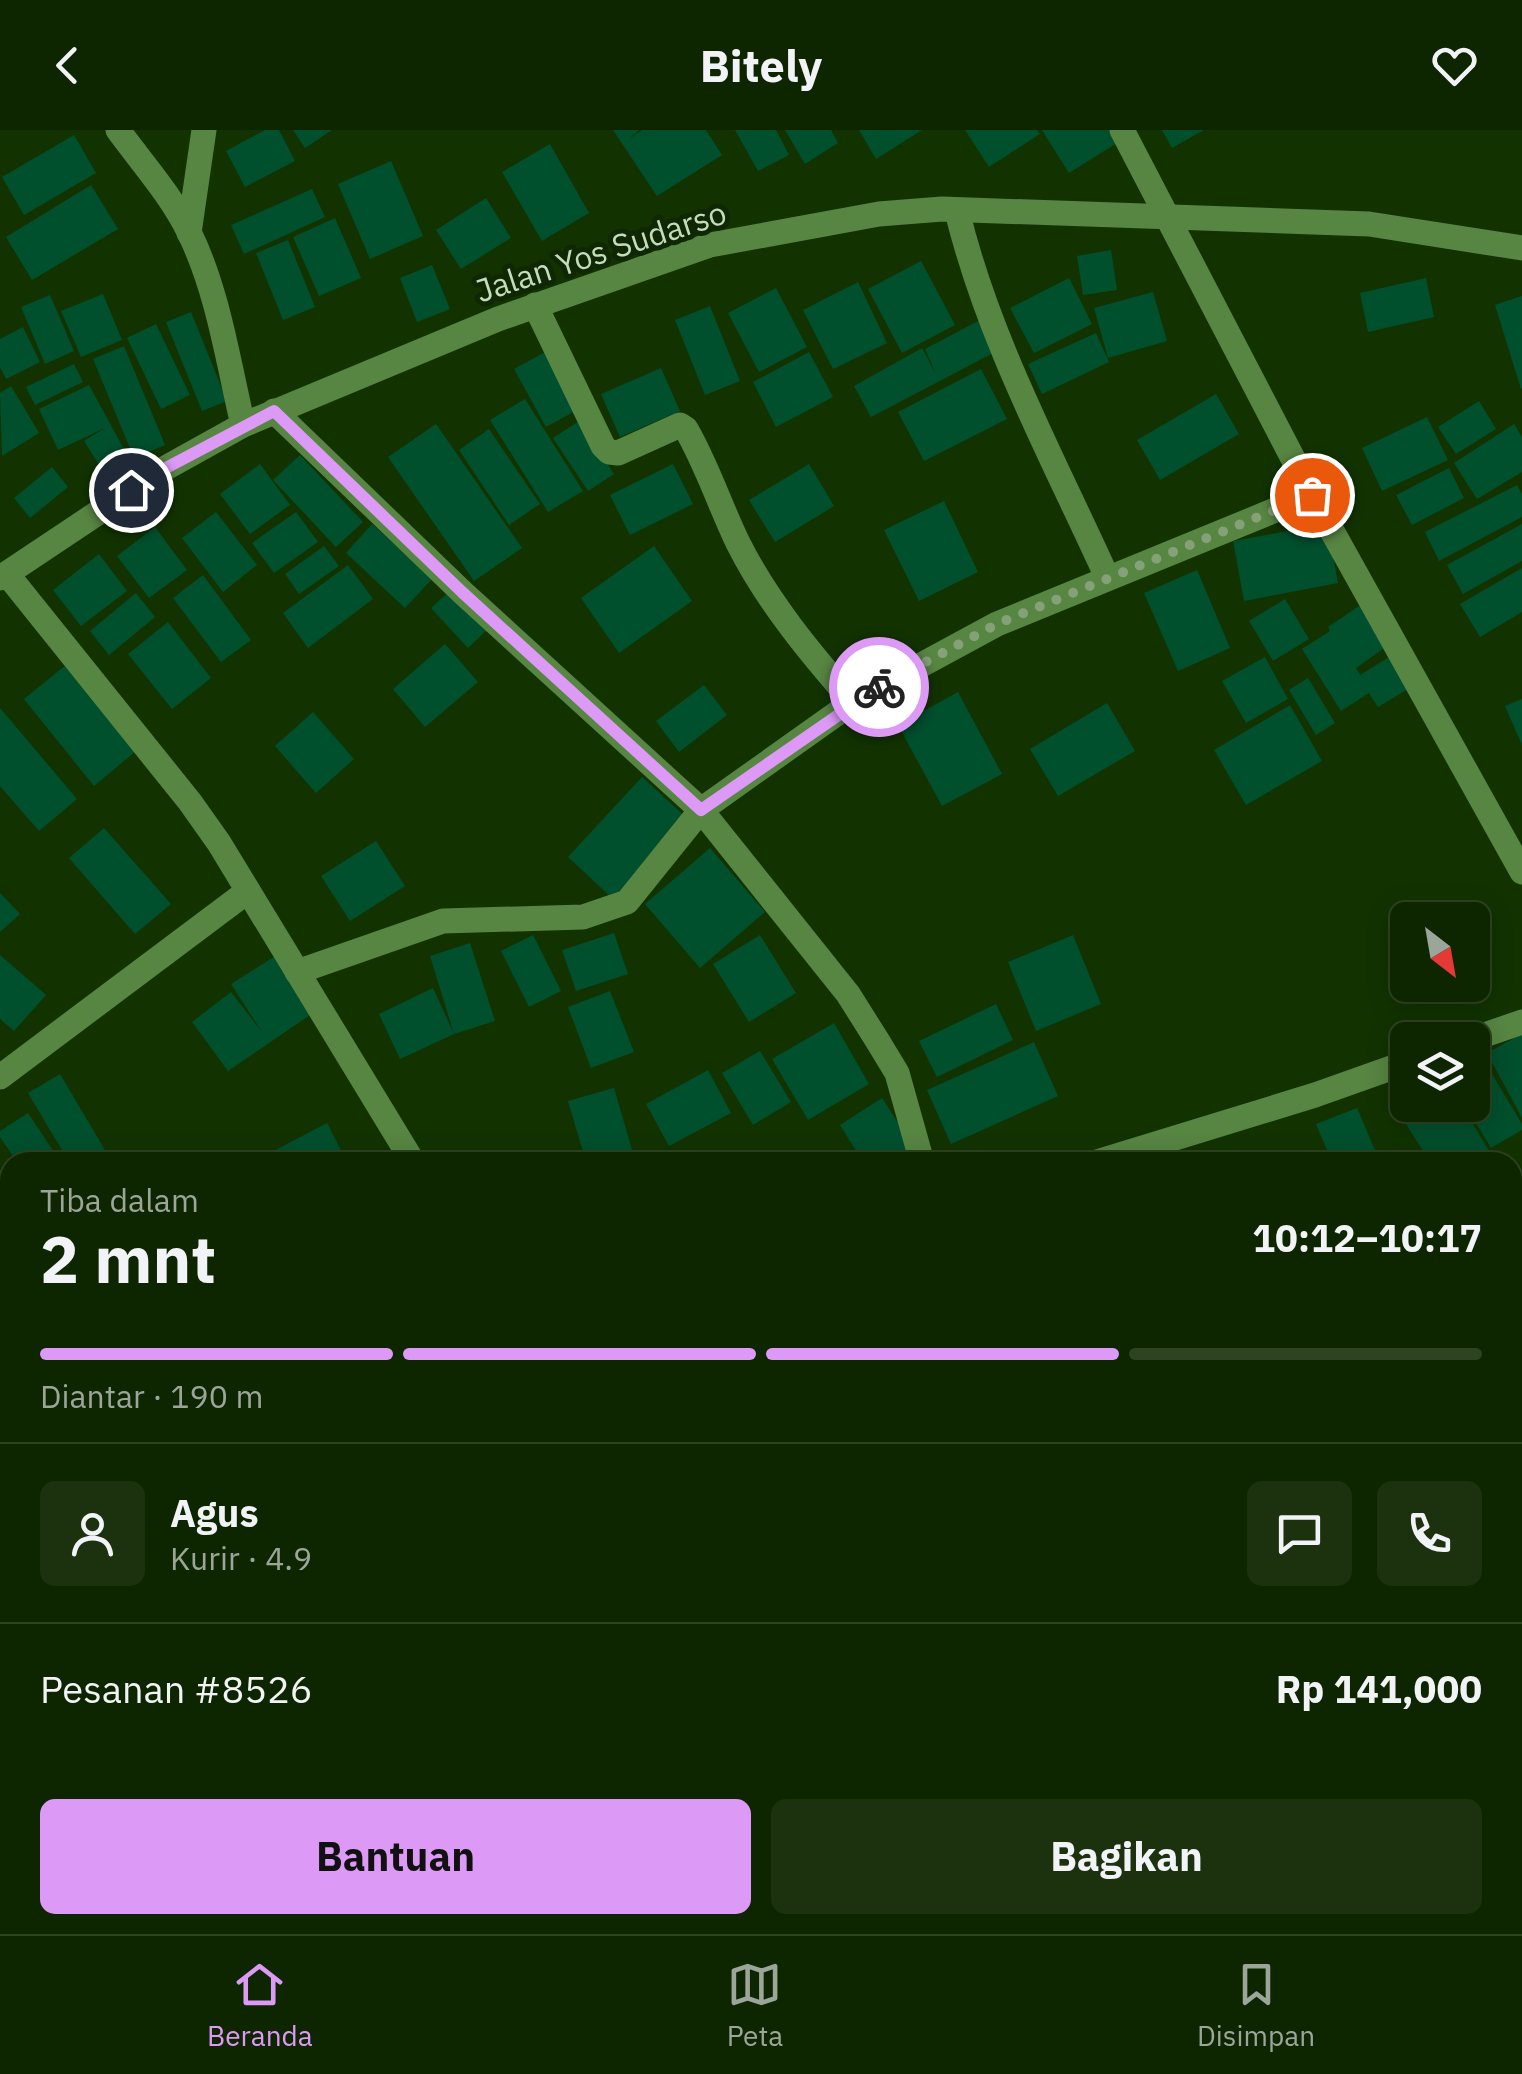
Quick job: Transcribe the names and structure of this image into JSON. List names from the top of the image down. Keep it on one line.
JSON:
{"streets":{"street":["Jalan Yos Sudarso"]},"north":"bottom right","page":{"header":"Bitely","heading":["2 mnt","Tiba dalam","10:12–10:17"],"panel":["Agus","Kurir · 4.9","Pesanan #8526","Rp 141,000"],"bar":"Diantar · 190 m","buttons":["Bantuan","Bagikan"],"tabs":["Beranda","Peta","Disimpan"]}}
